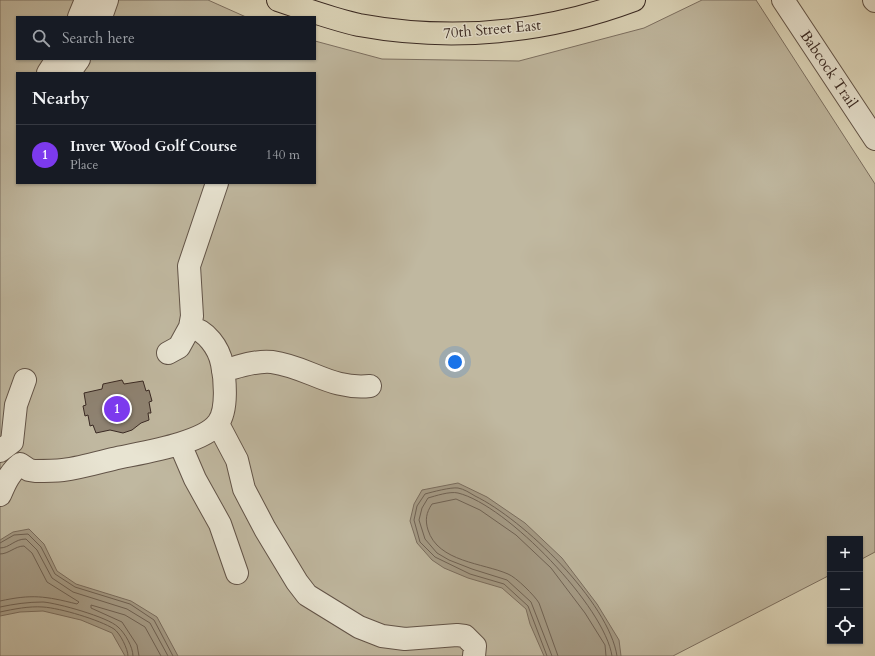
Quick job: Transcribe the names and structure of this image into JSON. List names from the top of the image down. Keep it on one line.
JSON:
{"streets":{"main road":["70th Street East"],"street":["Babcock Trail"]},"page":{"search":"Search here","heading":"Nearby","list":[{"mark":"1","name":"Inver Wood Golf Course","note":"Place","value":"140 m"}],"pins":"1","map_buttons":["+","−"]}}
